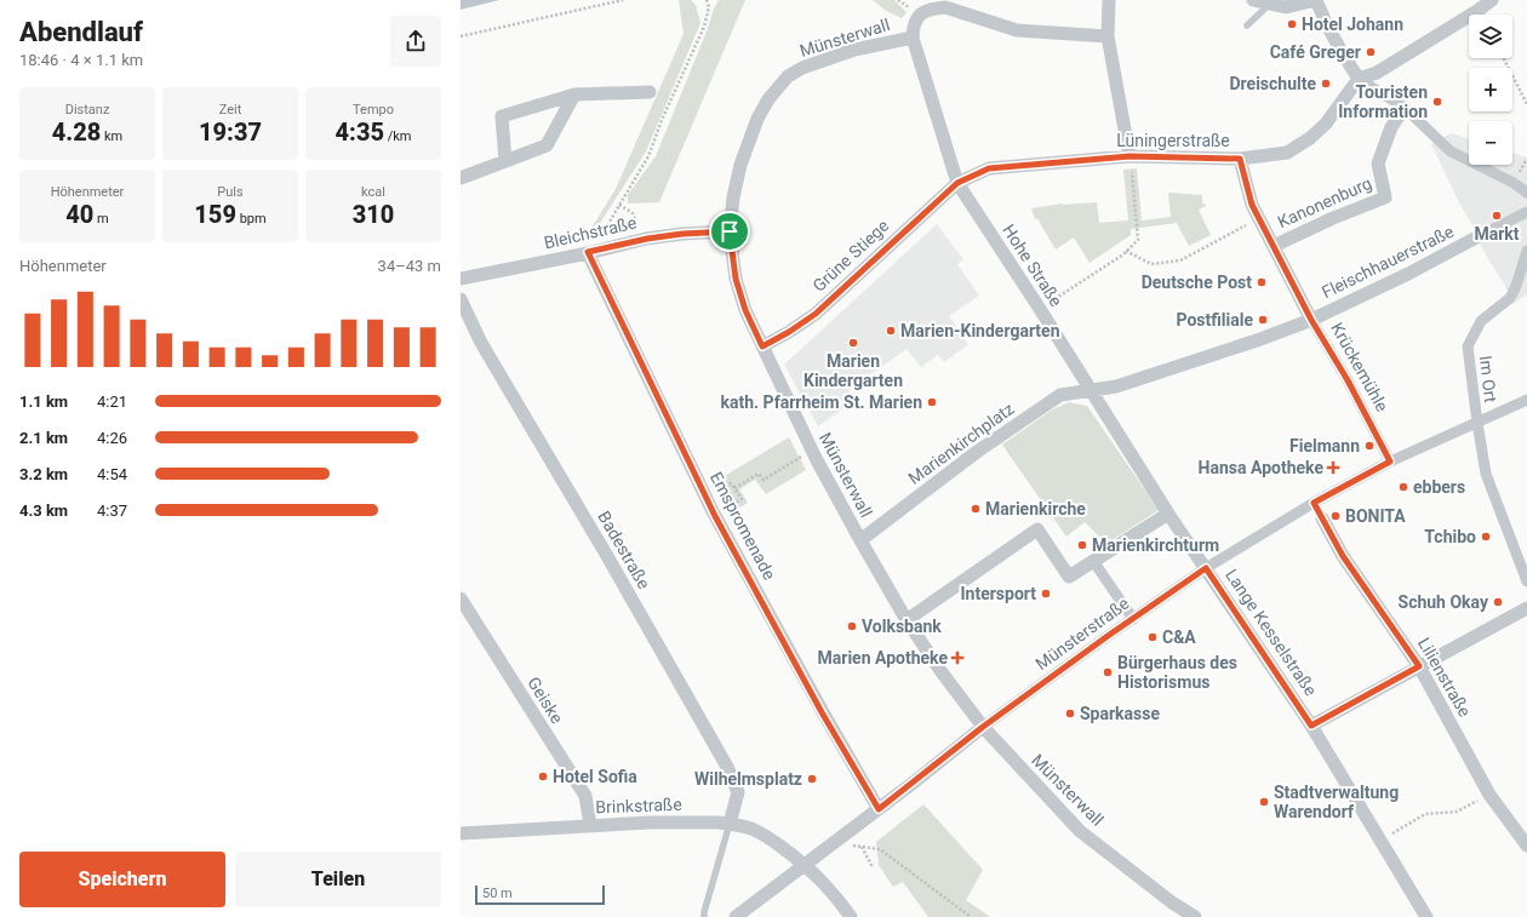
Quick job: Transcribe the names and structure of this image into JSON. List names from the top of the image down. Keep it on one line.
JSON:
{"streets":{"street":["Münsterwall","Lüningerstraße","Kanonenburg","Bleichstraße","Grüne Stiege","Fleischhauerstraße","Hohe Straße","Krückemühle","Im Ort","Marienkirchplatz","Emspromenade","Badestraße","Lange Kesselstraße","Münsterstraße","Lilienstraße","Geiske","Brinkstraße"]},"crossings":[["Münsterwall","Bleichstraße"],["Münsterwall","Grüne Stiege"],["Münsterwall","Hohe Straße"],["Münsterwall","Marienkirchplatz"],["Münsterwall","Münsterstraße"],["Lüningerstraße","Grüne Stiege"],["Lüningerstraße","Hohe Straße"],["Lüningerstraße","Krückemühle"],["Kanonenburg","Krückemühle"],["Bleichstraße","Emspromenade"],["Grüne Stiege","Hohe Straße"],["Fleischhauerstraße","Hohe Straße"],["Fleischhauerstraße","Krückemühle"],["Fleischhauerstraße","Marienkirchplatz"],["Hohe Straße","Marienkirchplatz"],["Hohe Straße","Lange Kesselstraße"],["Hohe Straße","Münsterstraße"],["Krückemühle","Münsterstraße"],["Im Ort","Münsterstraße"],["Emspromenade","Münsterstraße"],["Badestraße","Brinkstraße"],["Lange Kesselstraße","Münsterstraße"],["Münsterstraße","Lilienstraße"],["Münsterstraße","Brinkstraße"],["Geiske","Brinkstraße"]],"places":{"other":["Hotel Johann","Café Greger","Dreischulte","Touristen Information","Markt","Deutsche Post","Postfiliale","Marien-Kindergarten","Marien Kindergarten","kath. Pfarrheim St. Marien","Fielmann","ebbers","Marienkirche","BONITA","Tchibo","Marienkirchturm","Intersport","Schuh Okay","Volksbank","C&A","Bürgerhaus des Historismus","Sparkasse","Hotel Sofia","Wilhelmsplatz","Stadtverwaltung Warendorf"],"health":["Hansa Apotheke","Marien Apotheke"]},"scale_bar":"50 m","page":{"heading":["Abendlauf","18:46 · 4 × 1.1 km"],"map_buttons":["+","−"],"stats":[["Distanz","4.28 km"],["Zeit","19:37"],["Tempo","4:35 /km"],["Höhenmeter","40 m"],["Puls","159 bpm"],["kcal","310"]],"chart":["Höhenmeter","34–43 m"],"list":[{"name":"1.1 km","note":"4:21"},{"name":"2.1 km","note":"4:26"},{"name":"3.2 km","note":"4:54"},{"name":"4.3 km","note":"4:37"}],"buttons":["Speichern","Teilen"],"scale":"50 m"}}
